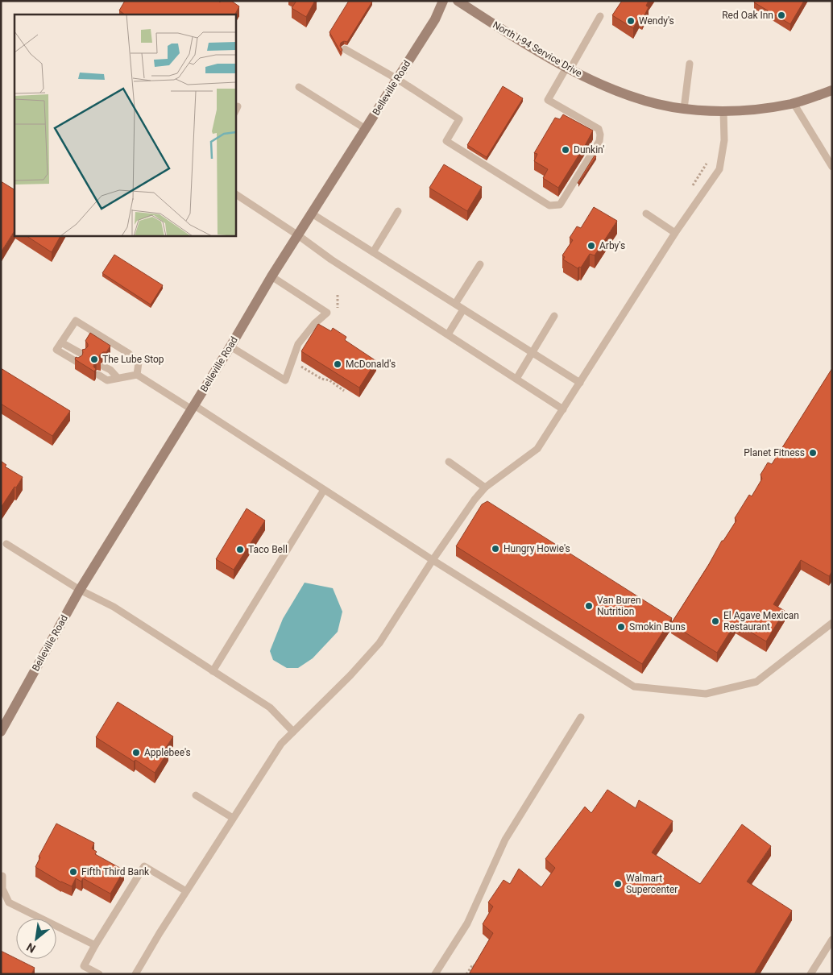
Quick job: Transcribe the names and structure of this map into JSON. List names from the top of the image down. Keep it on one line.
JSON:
{"streets":{"main road":["North I-94 Service Drive","Belleville Road"]},"places":["Red Oak Inn","Wendy's","Dunkin'","Arby's","The Lube Stop","McDonald's","Planet Fitness","Hungry Howie's","Taco Bell","Van Buren Nutrition","El Agave Mexican Restaurant","Smokin Buns","Applebee's","Fifth Third Bank","Walmart Supercenter"],"north":"bottom left"}
